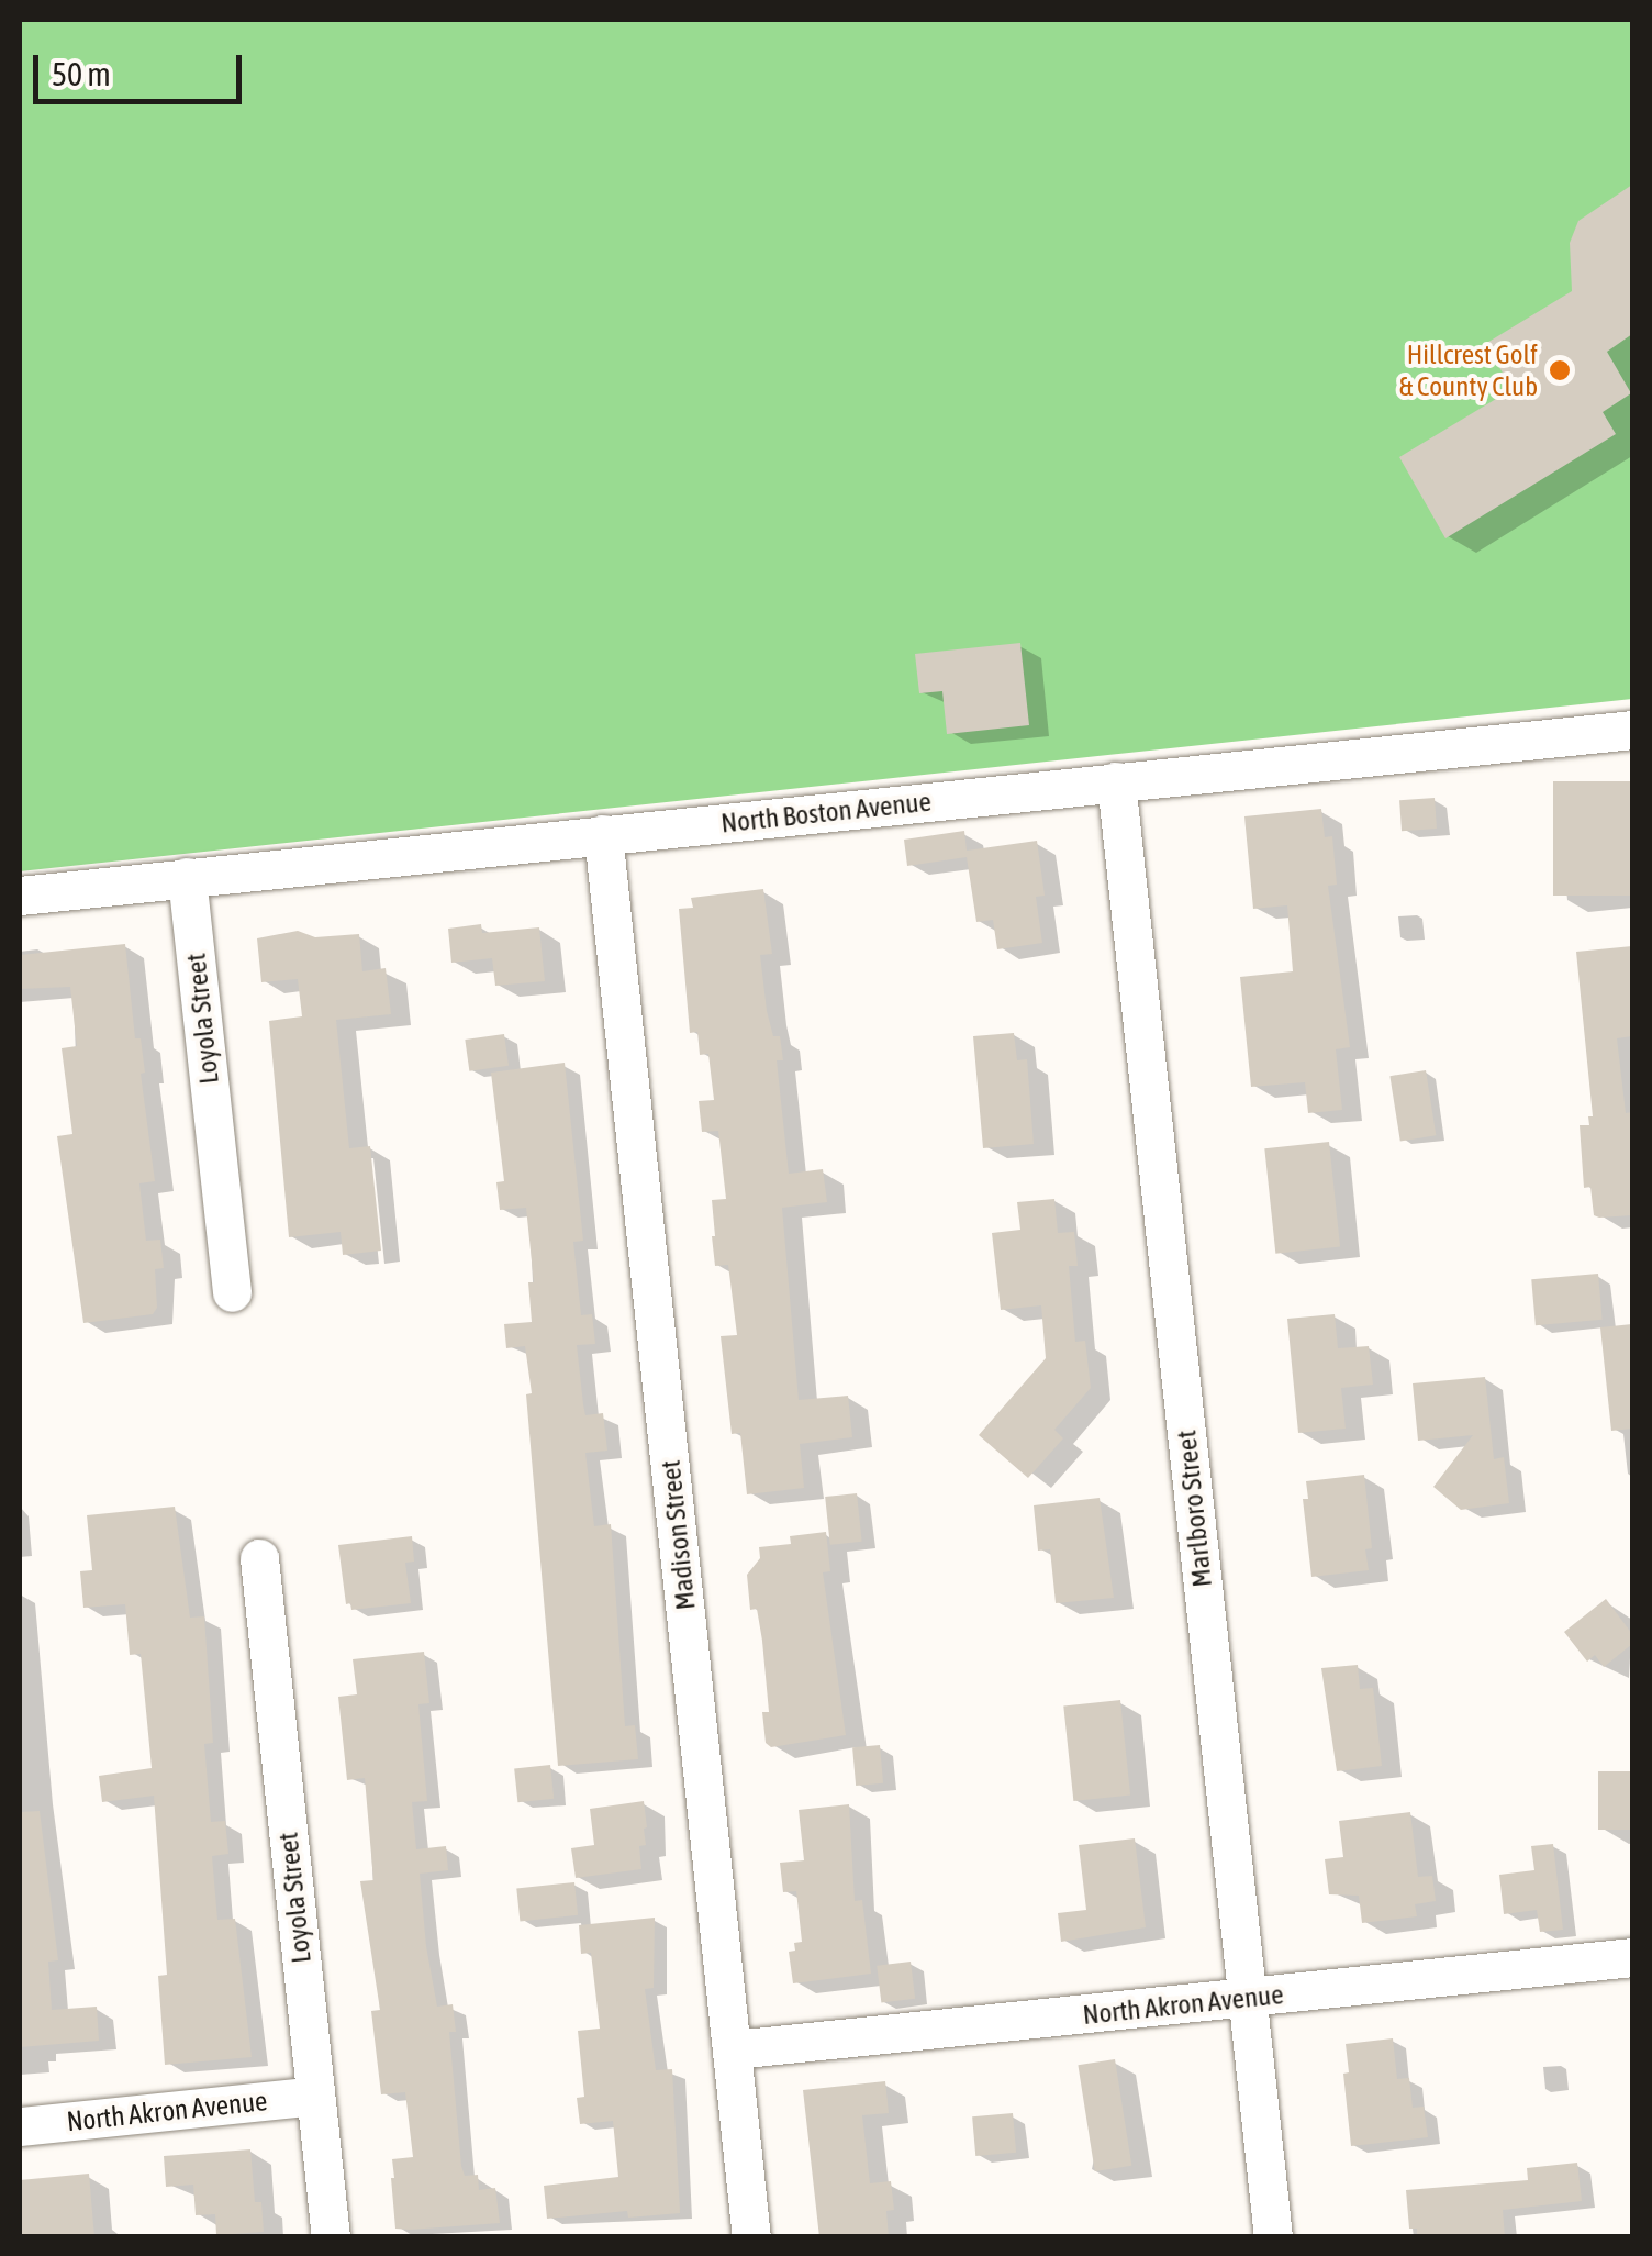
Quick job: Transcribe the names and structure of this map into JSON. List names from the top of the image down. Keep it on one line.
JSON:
{"streets":{"street":["North Boston Avenue","Loyola Street","Marlboro Street","Madison Street","North Akron Avenue"]},"crossings":[["North Boston Avenue","Loyola Street"],["North Boston Avenue","Marlboro Street"],["North Boston Avenue","Madison Street"],["Loyola Street","North Akron Avenue"],["Marlboro Street","North Akron Avenue"],["Madison Street","North Akron Avenue"]],"places":["Hillcrest Golf & County Club"],"scale_bar":"50 m"}
